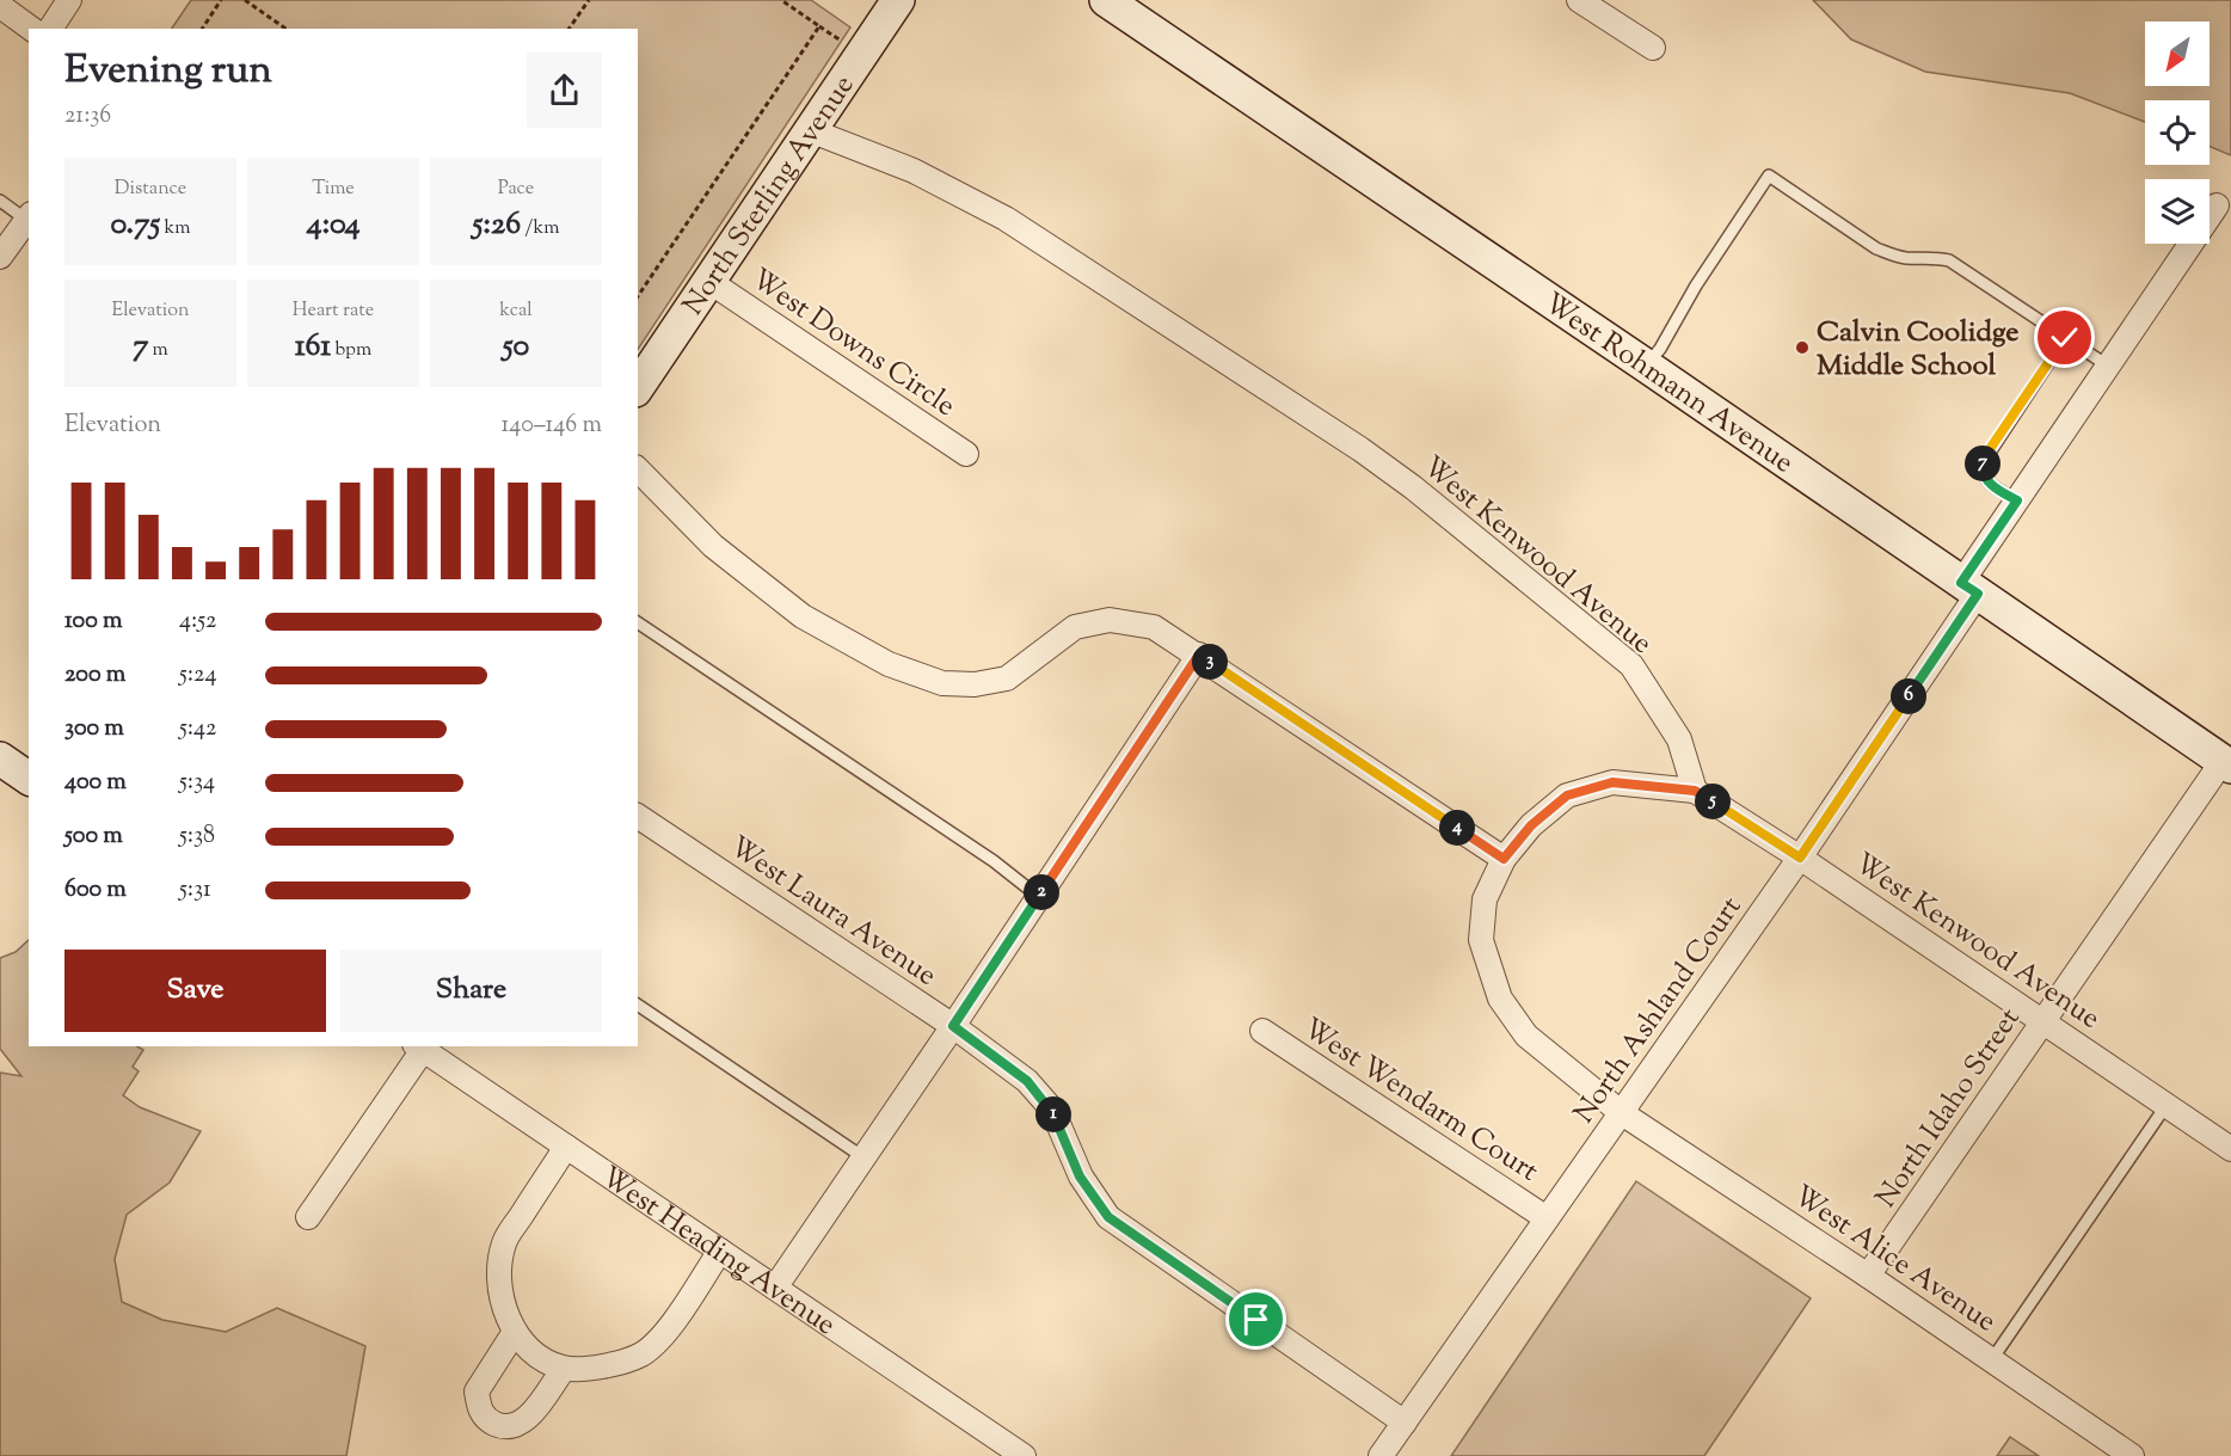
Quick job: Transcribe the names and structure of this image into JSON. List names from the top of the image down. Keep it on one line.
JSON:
{"streets":{"street":["North Sterling Avenue","West Downs Circle","West Rohmann Avenue","West Kenwood Avenue","West Laura Avenue","North Ashland Court","West Wendarm Court","North Idaho Street","West Heading Avenue","West Alice Avenue"]},"crossings":[["North Sterling Avenue","West Downs Circle"],["North Sterling Avenue","West Kenwood Avenue"],["West Rohmann Avenue","North Ashland Court"],["West Rohmann Avenue","North Idaho Street"],["West Kenwood Avenue","North Ashland Court"],["West Kenwood Avenue","North Idaho Street"],["West Kenwood Avenue","West Alice Avenue"],["West Laura Avenue","North Ashland Court"],["North Ashland Court","West Wendarm Court"],["North Ashland Court","West Alice Avenue"],["North Idaho Street","West Alice Avenue"]],"places":["Calvin Coolidge Middle School"],"north":"bottom left","page":{"heading":["Evening run","21:36"],"stats":[["Distance","0.75 km"],["Time","4:04"],["Pace","5:26 /km"],["Elevation","7 m"],["Heart rate","161 bpm"],["kcal","50"]],"chart":["Elevation","140–146 m"],"pins":["7","3","6","5","4","2","1"],"list":[{"name":"100 m","note":"4:52"},{"name":"200 m","note":"5:24"},{"name":"300 m","note":"5:42"},{"name":"400 m","note":"5:34"},{"name":"500 m","note":"5:38"},{"name":"600 m","note":"5:31"}],"buttons":["Save","Share"]}}
